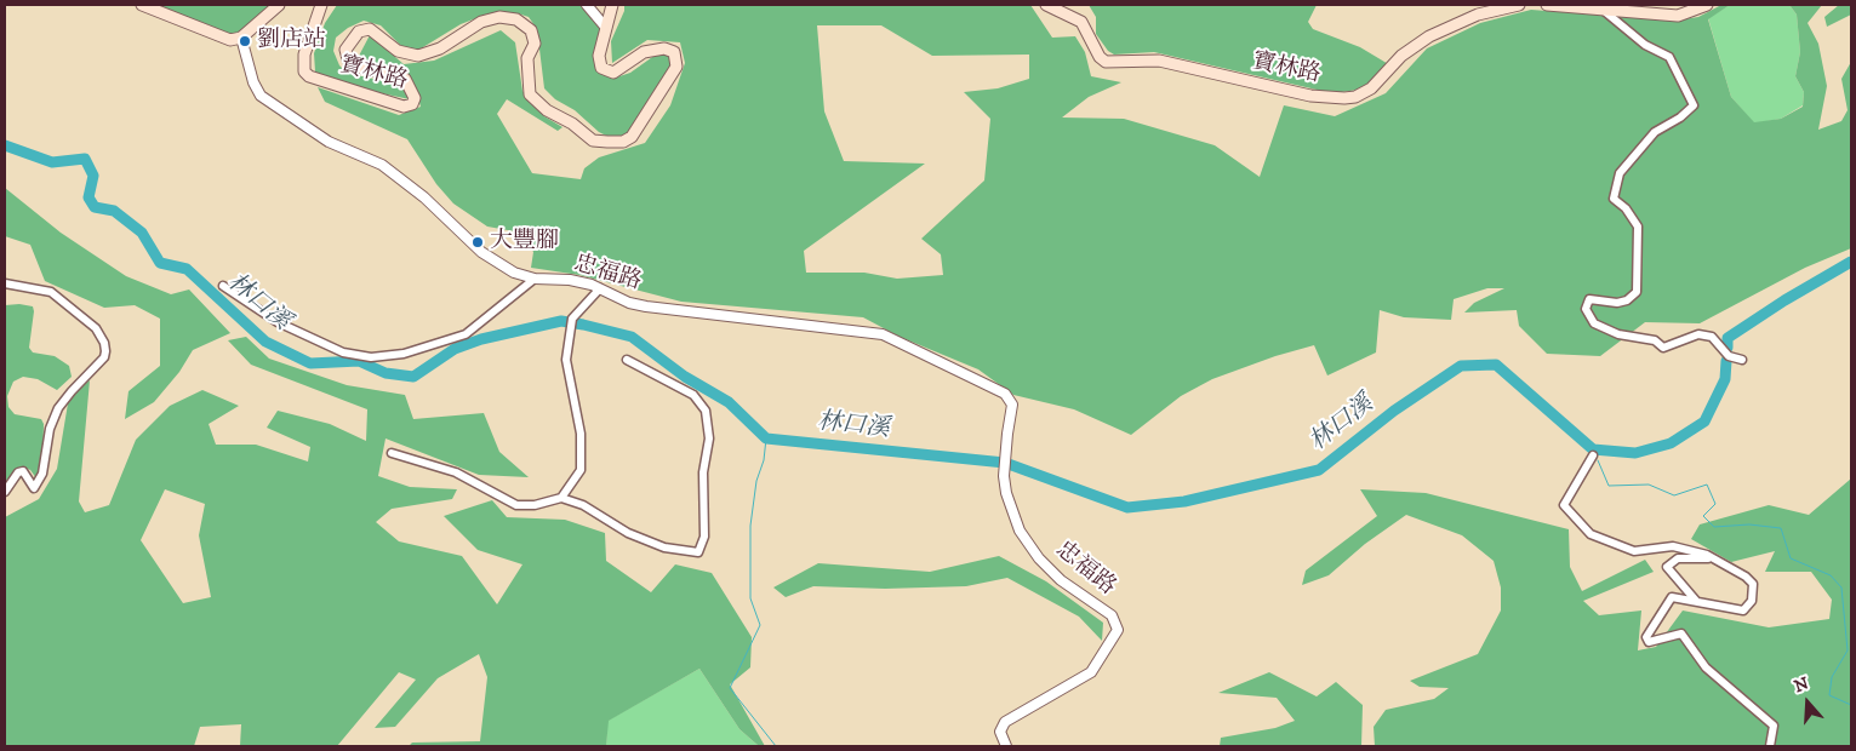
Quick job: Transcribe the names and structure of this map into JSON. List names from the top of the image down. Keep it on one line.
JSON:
{"streets":{"main road":["寶林路"],"street":["忠福路"]},"water":["林口溪"],"places":["劉店站","大豐腳"],"north":"top"}
